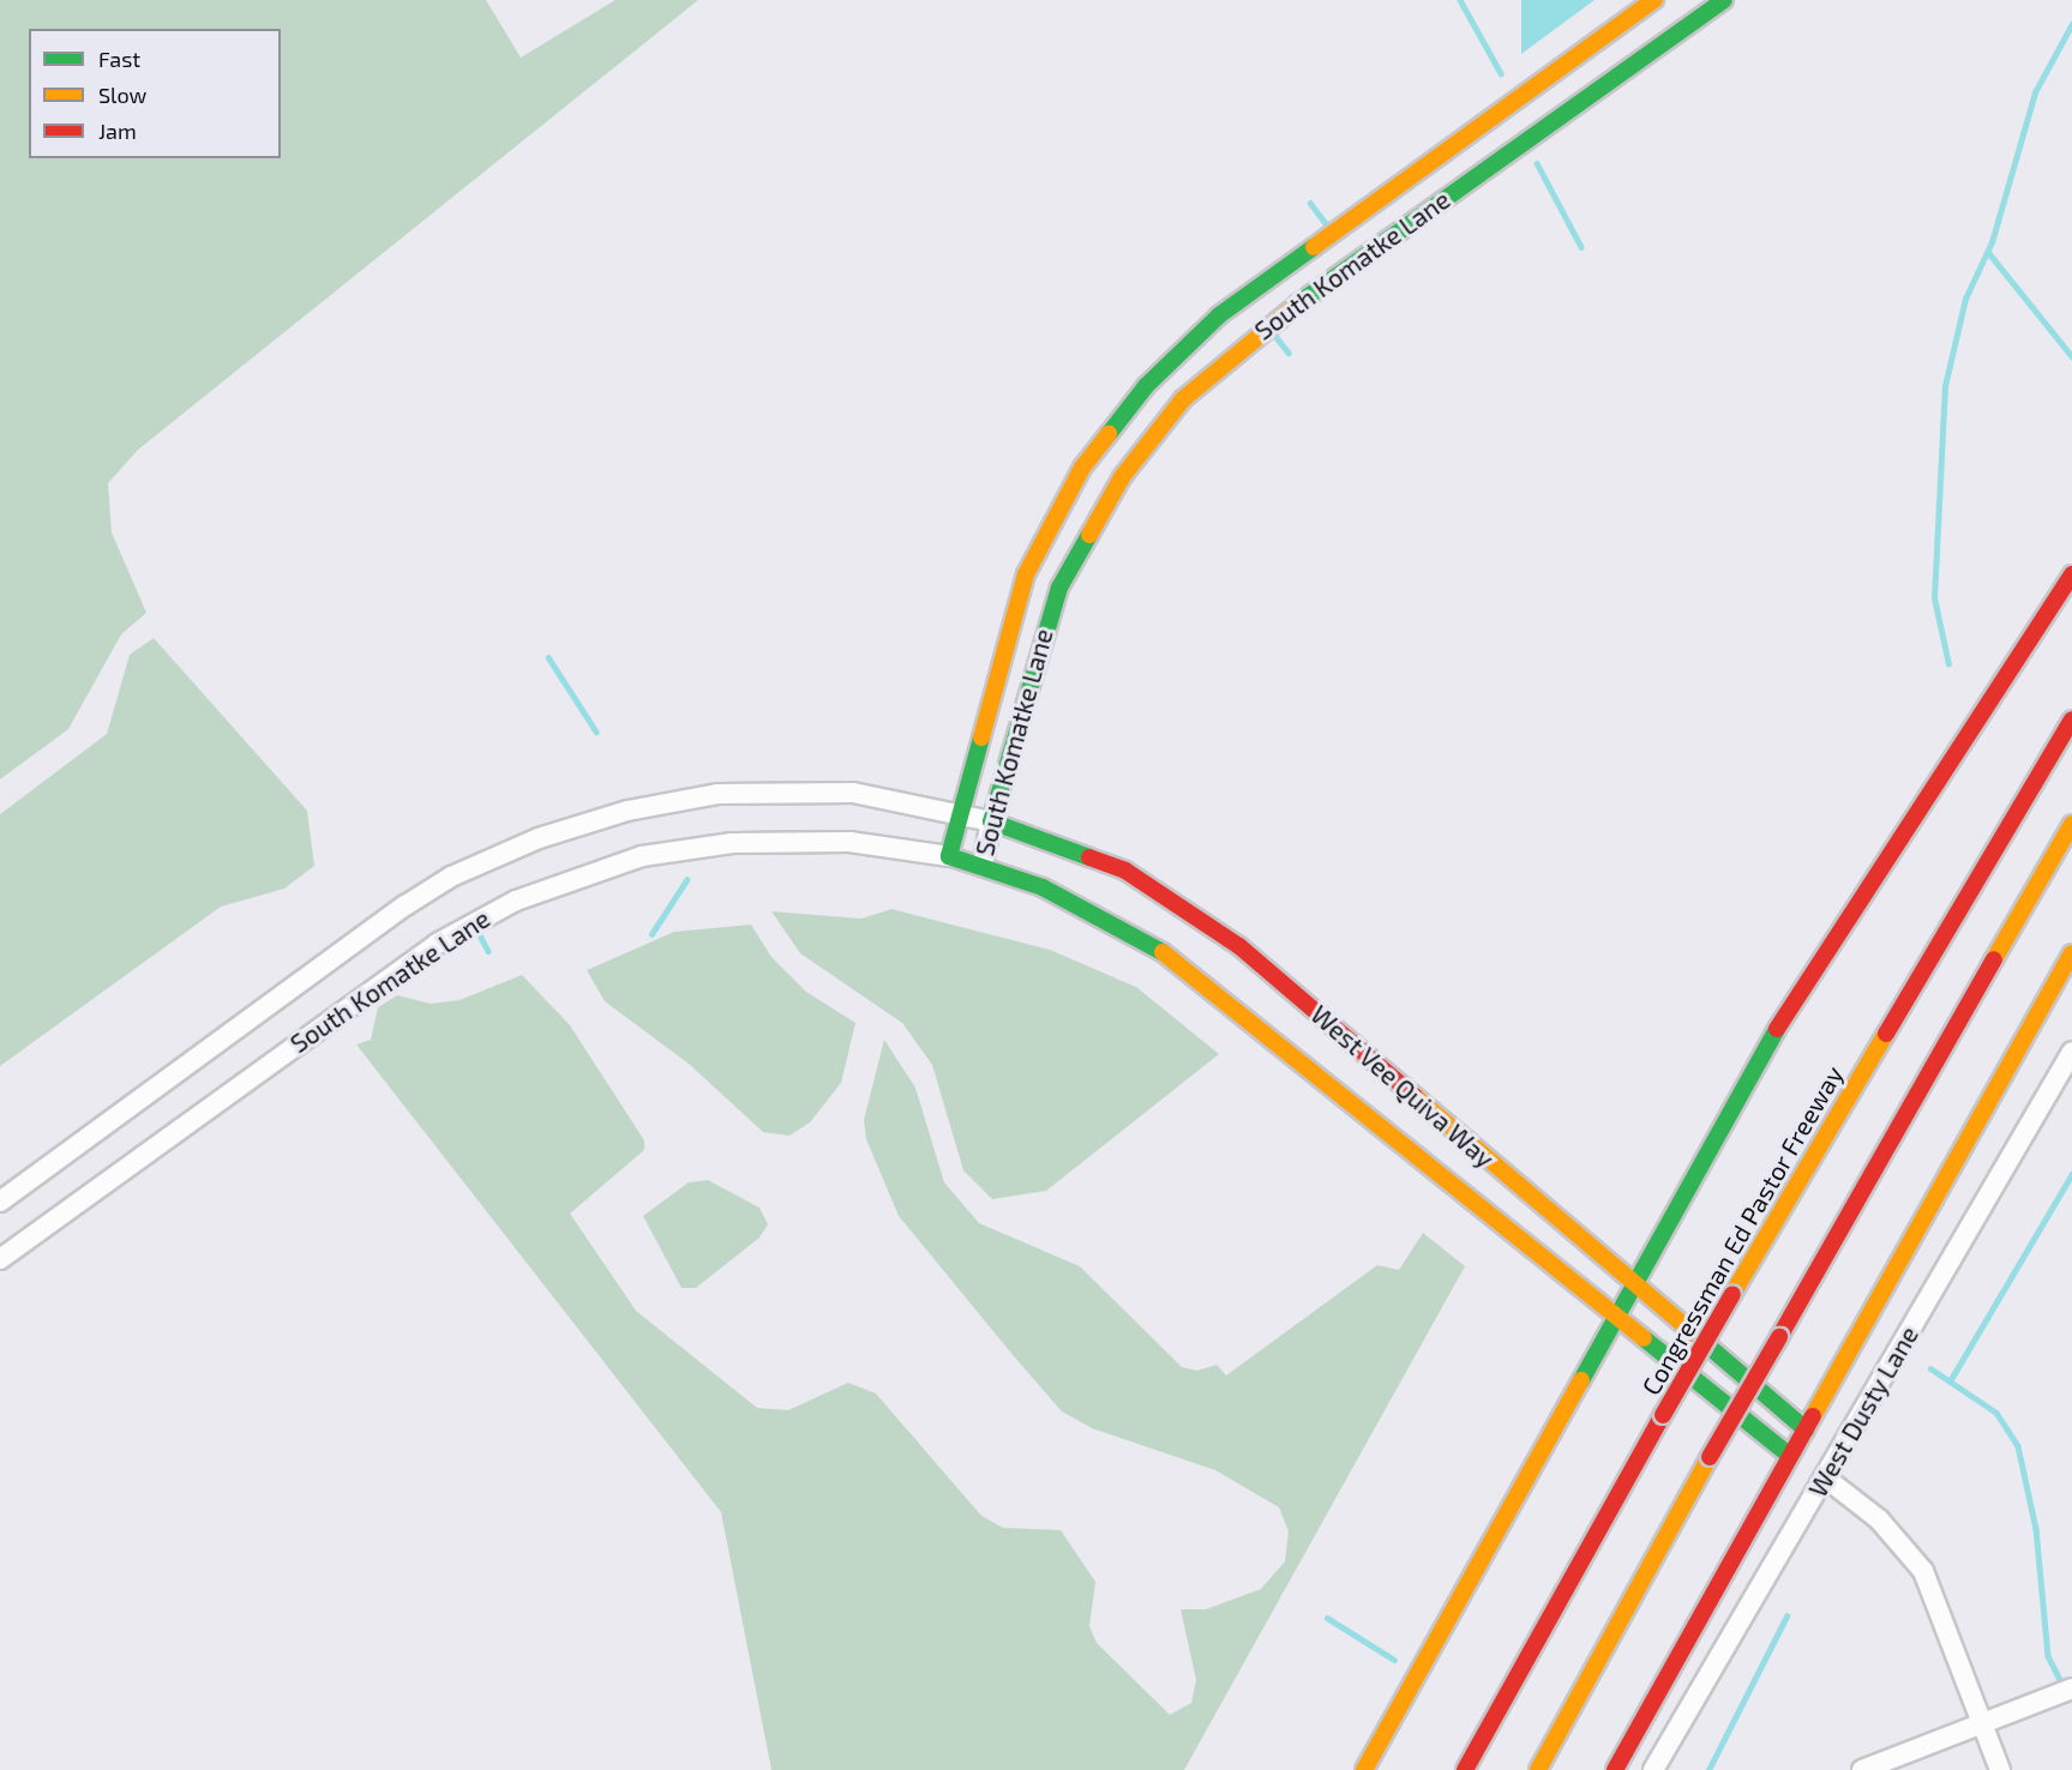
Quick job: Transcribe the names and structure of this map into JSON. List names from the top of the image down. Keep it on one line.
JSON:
{"streets":{"main road":["South Komatke Lane","West Vee Quiva Way","Congressman Ed Pastor Freeway"],"street":["West Dusty Lane"]},"crossings":[["South Komatke Lane","West Vee Quiva Way"]],"legend":["Fast","Slow","Jam"]}
